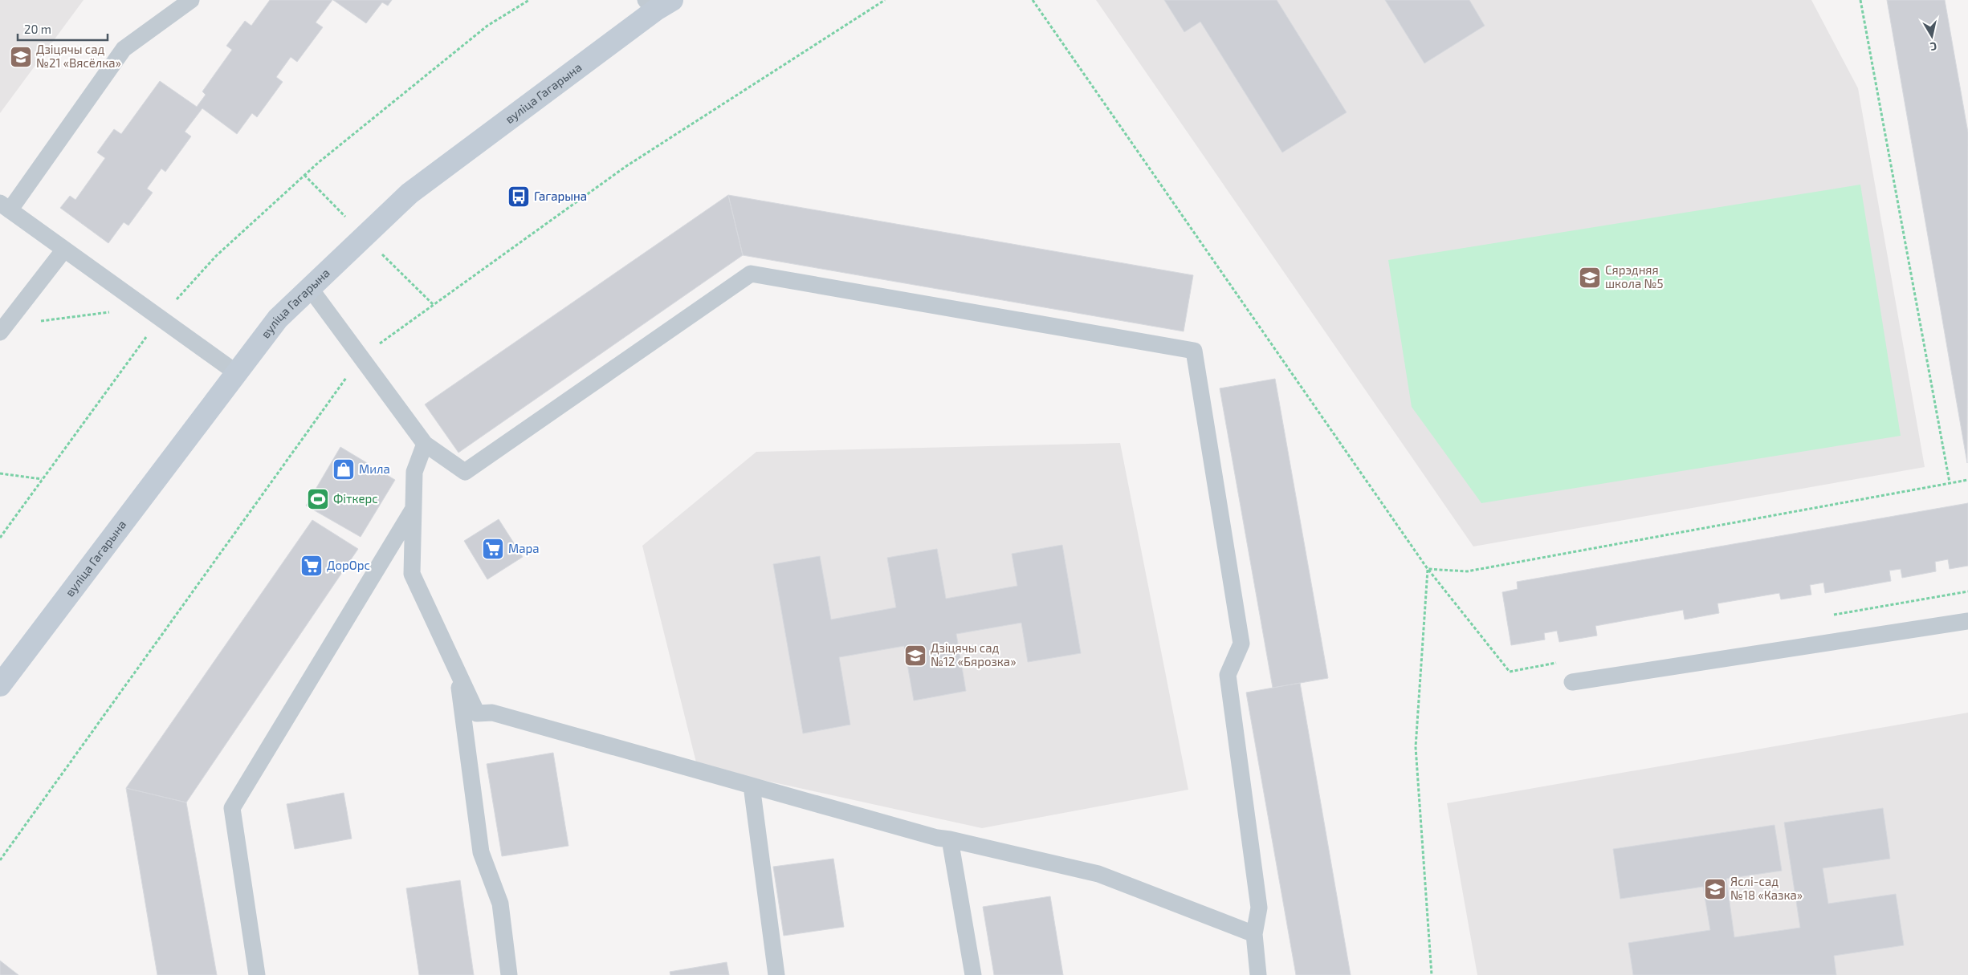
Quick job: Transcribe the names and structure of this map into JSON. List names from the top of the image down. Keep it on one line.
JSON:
{"streets":{"main road":["вуліца Гагарына"]},"places":{"school or university":["Дзіцячы сад №21 «Вясёлка»","Сярэдняя школа №5","Дзіцячы сад №12 «Бярозка»","Яслі-сад №18 «Казка»"],"bus stop":["Гагарына"],"shop":["Мила"],"sports":["Фіткерс"],"supermarket":["Мара","ДорОрс"]},"scale_bar":"20 m","north":"bottom"}
